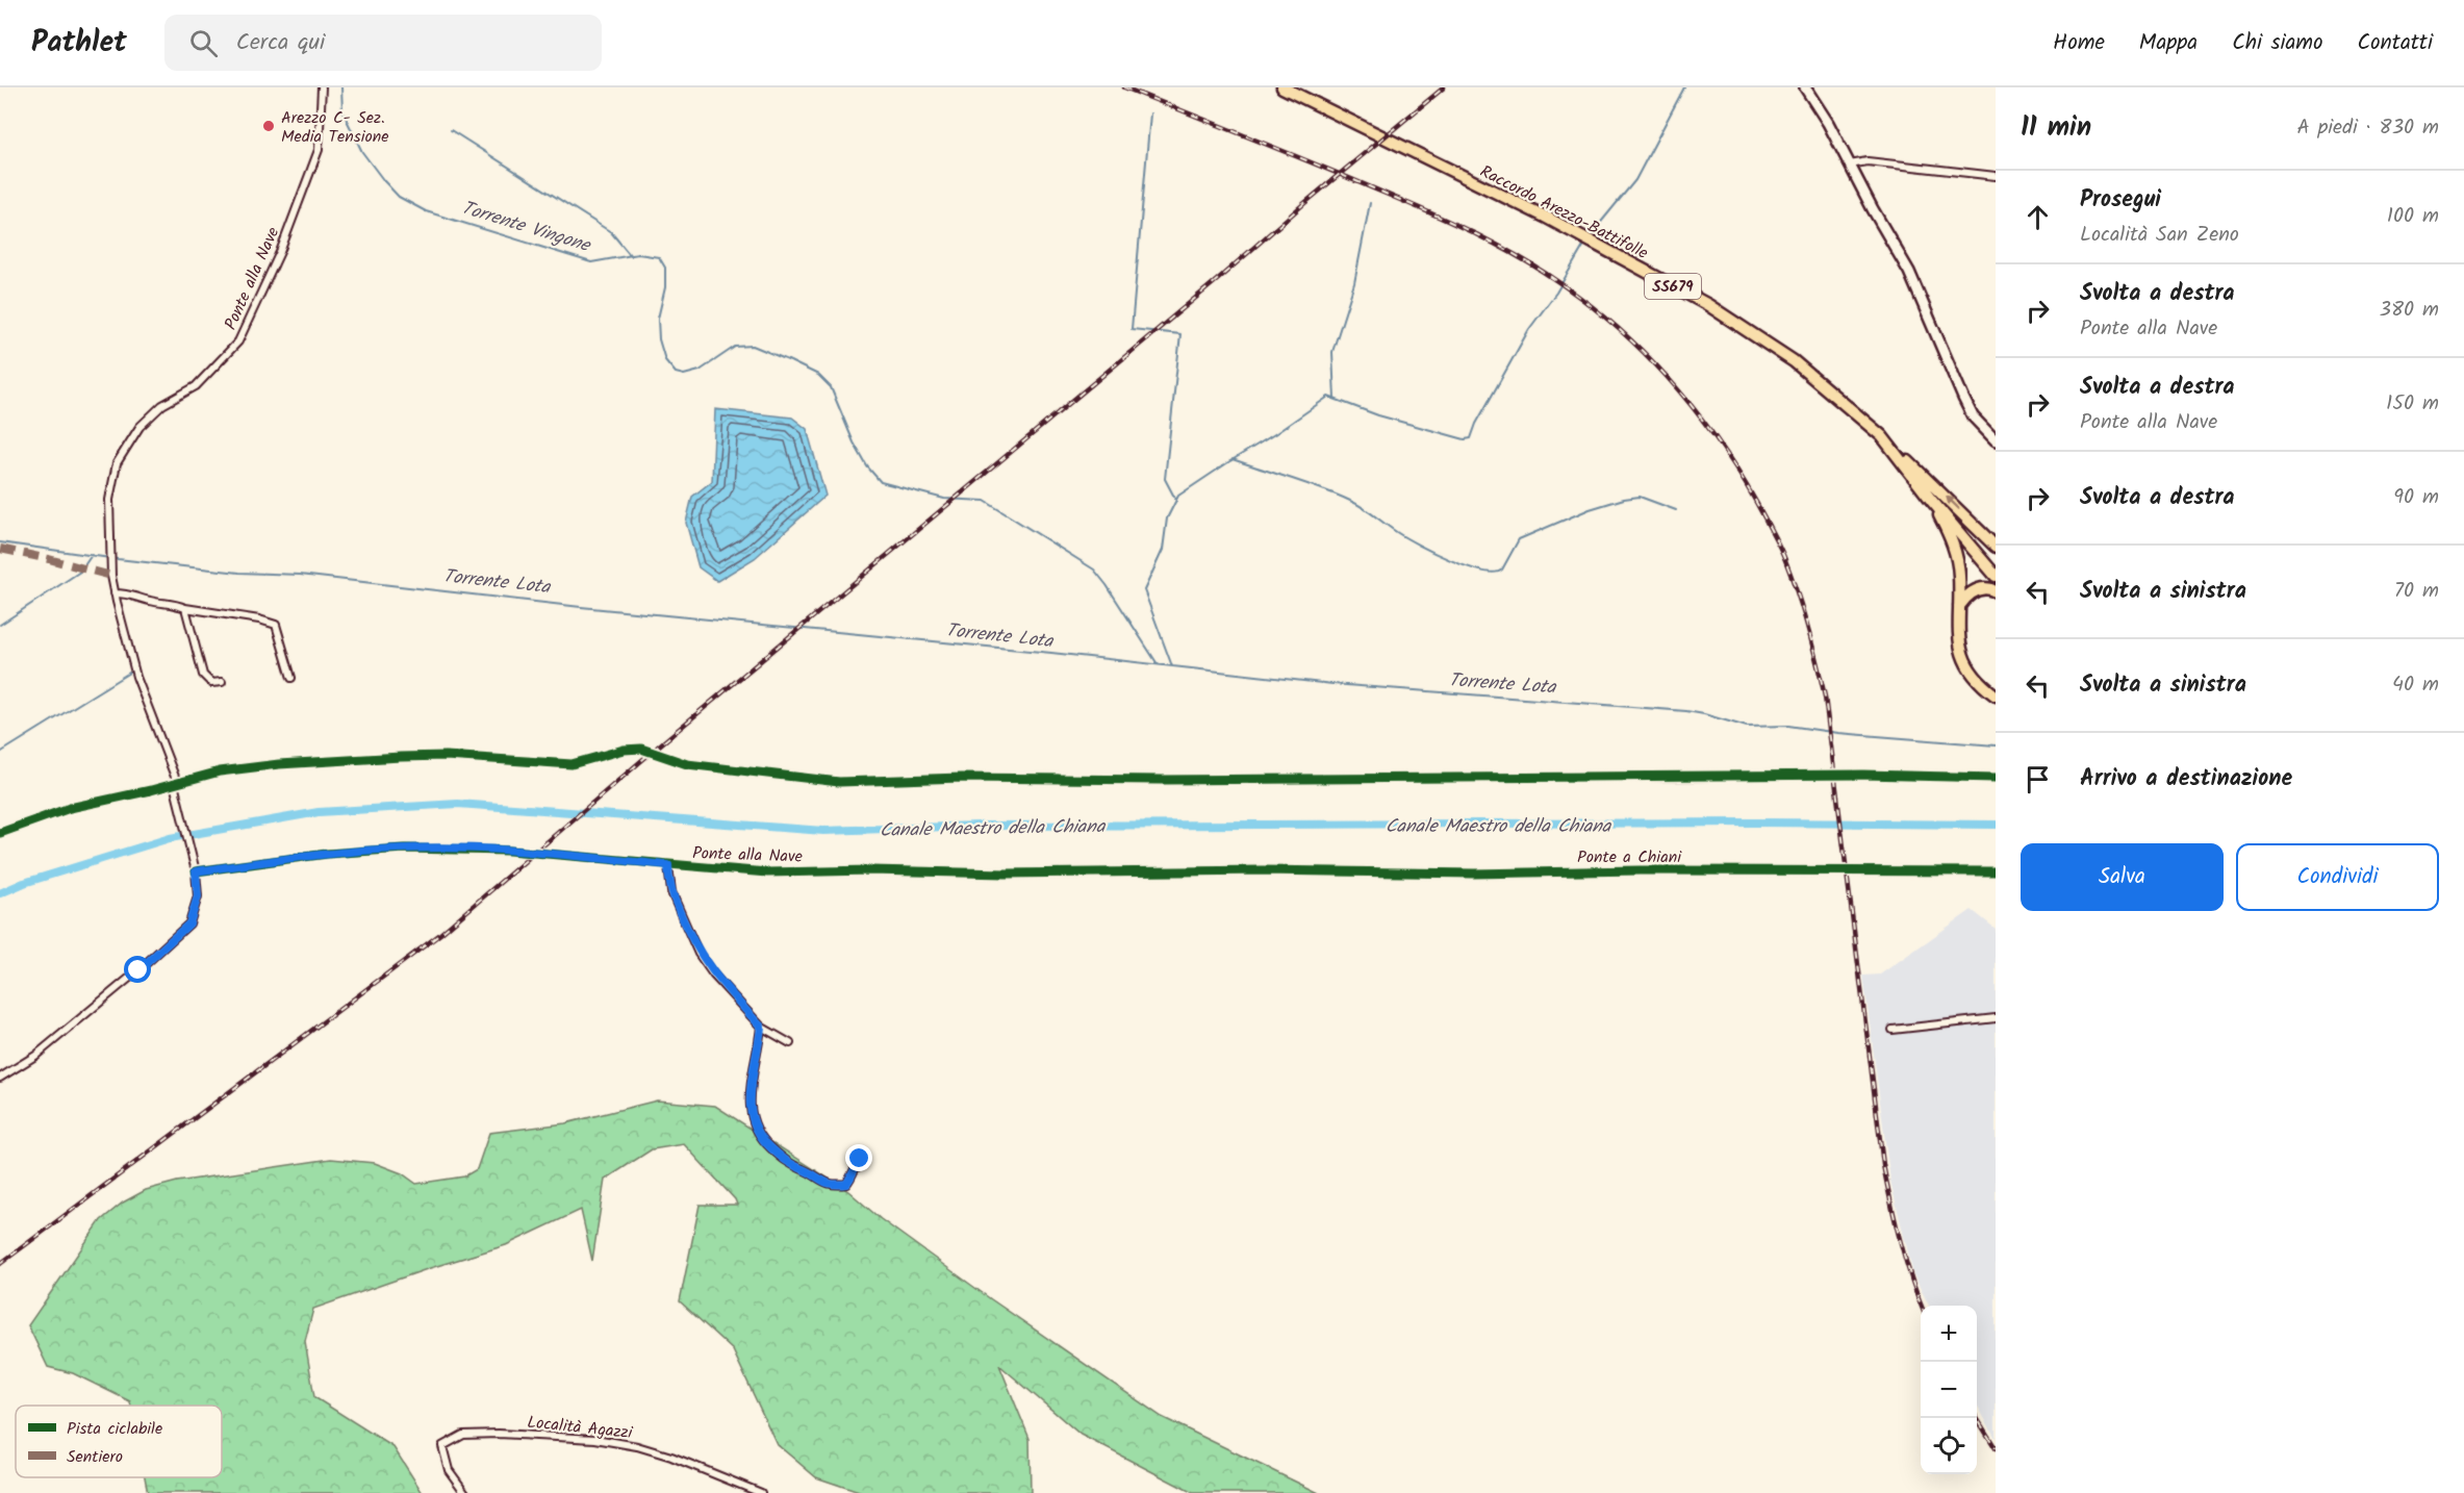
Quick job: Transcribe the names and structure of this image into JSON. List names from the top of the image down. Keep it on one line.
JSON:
{"streets":{"main road":["Raccordo Arezzo-Battifolle","SS679"],"street":["Ponte alla Nave","Ponte a Chiani","Località Agazzi"]},"crossings":[["Ponte alla Nave","Ponte a Chiani"]],"water":["Torrente Vingone","Torrente Lota","Canale Maestro della Chiana"],"places":["Arezzo C- Sez. Media Tensione"],"legend":["Pista ciclabile","Sentiero"],"page":{"header":"Pathlet","search":"Cerca qui","nav":["Home","Mappa","Chi siamo","Contatti"],"heading":["11 min","A piedi · 830 m"],"list":[["Prosegui","Località San Zeno","100 m"],["Svolta a destra","Ponte alla Nave","380 m"],["Svolta a destra","Ponte alla Nave","150 m"],["Svolta a destra","90 m"],["Svolta a sinistra","70 m"],["Svolta a sinistra","40 m"],"Arrivo a destinazione"],"buttons":["Salva","Condividi"],"map_buttons":["+","−"]}}
